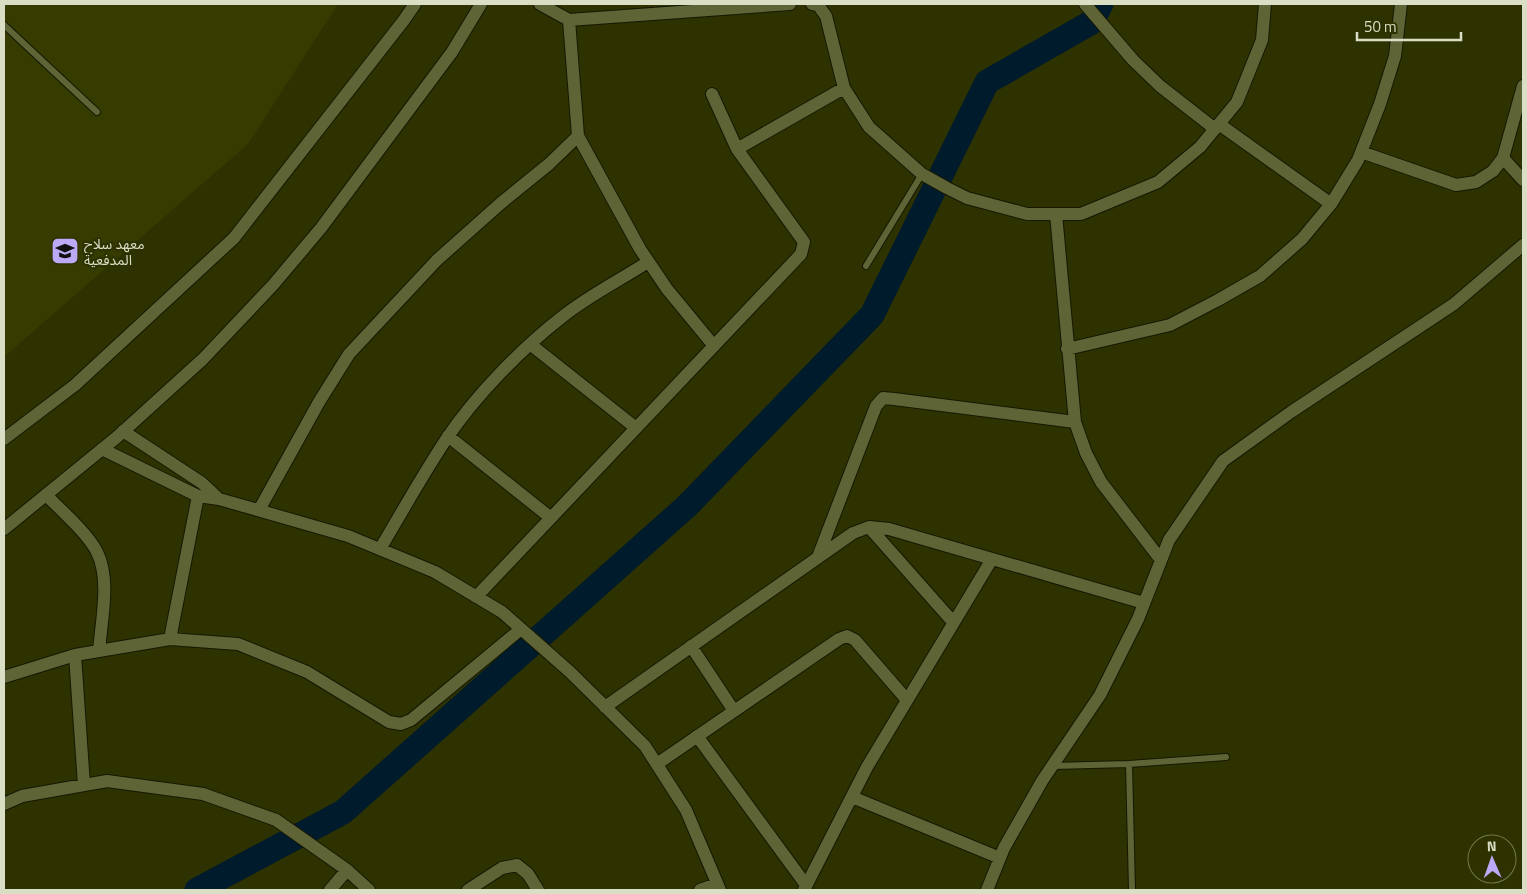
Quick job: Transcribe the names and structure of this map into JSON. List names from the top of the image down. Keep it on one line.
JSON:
{"places":{"school or university":["معهد سلاح المدفعية"]},"scale_bar":"50 m","north":"top"}
